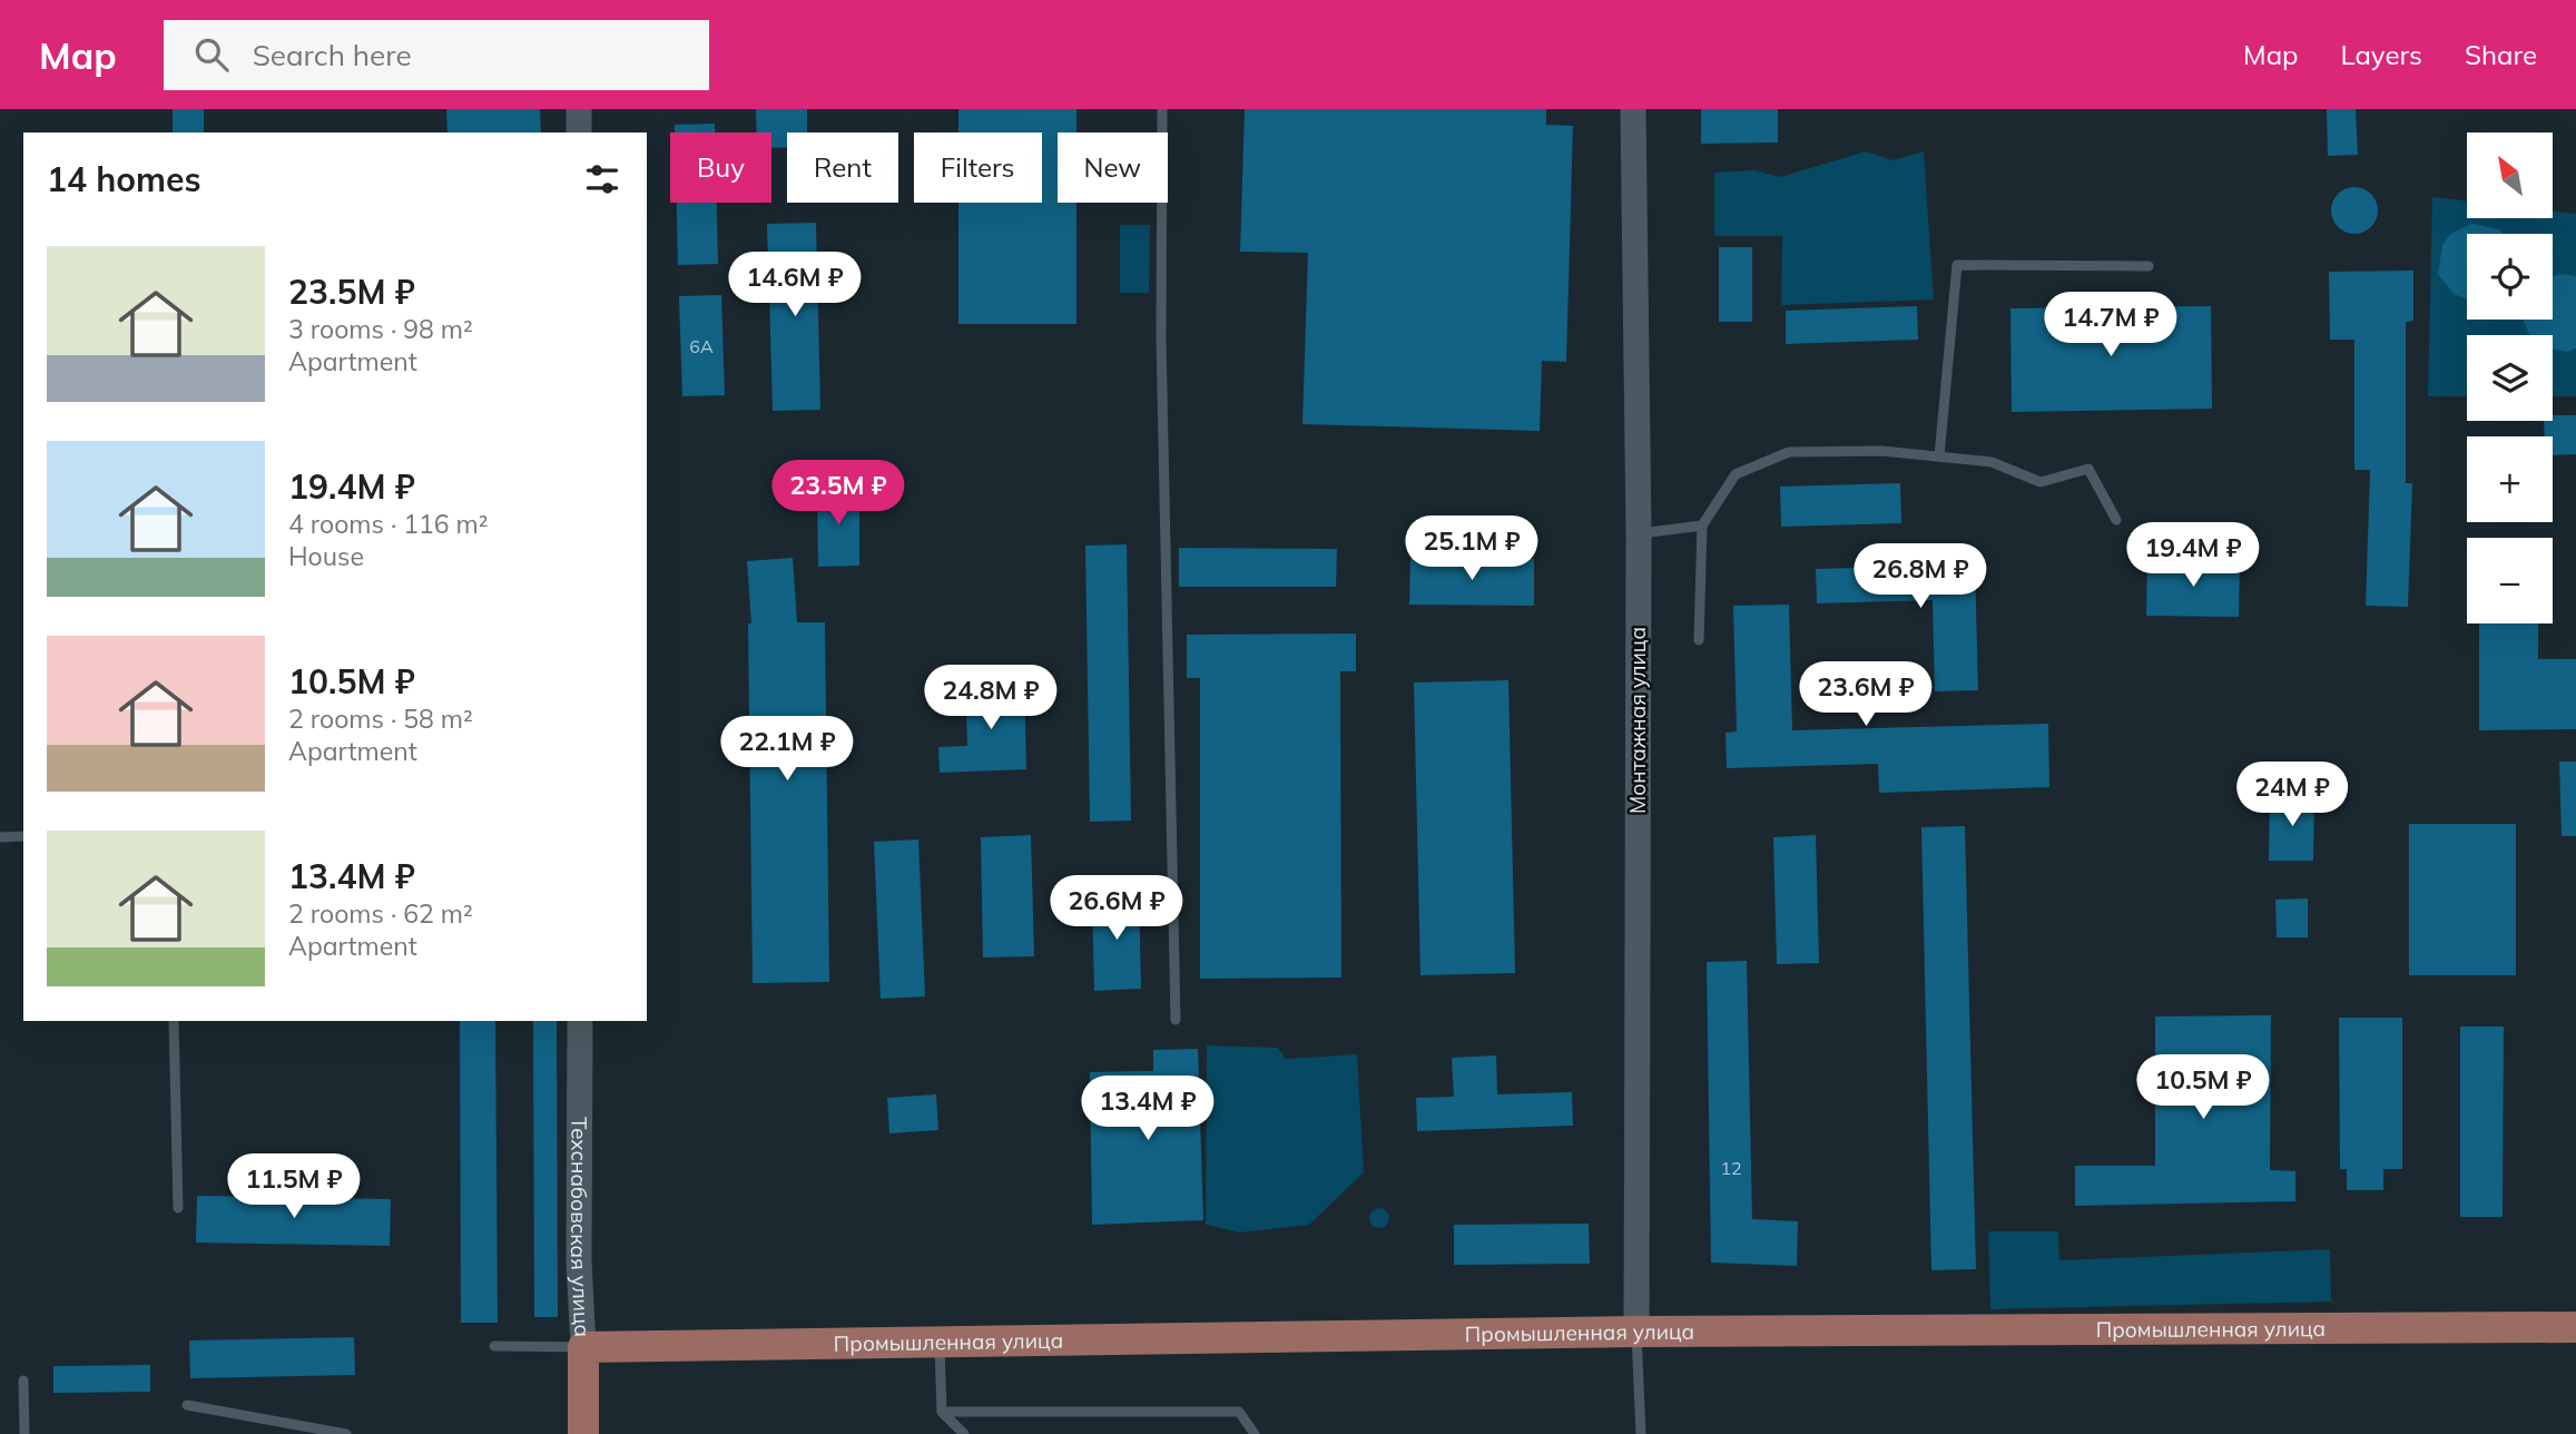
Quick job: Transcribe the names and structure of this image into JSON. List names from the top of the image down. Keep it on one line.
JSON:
{"streets":{"main road":["Техснабовская улица","Промышленная улица"],"street":["Монтажная улица"]},"crossings":[["Монтажная улица","Промышленная улица"],["Техснабовская улица","Промышленная улица"]],"house_numbers":["6А","12"],"north":"top left","page":{"header":"Map","search":"Search here","nav":["Map","Layers","Share"],"map_buttons":["+","−"],"chip":["Buy","Rent","Filters","New"],"heading":"14 homes","list":[{"name":"23.5M ₽","note":"3 rooms · 98 m² · Apartment"},{"name":"19.4M ₽","note":"4 rooms · 116 m² · House"},{"name":"10.5M ₽","note":"2 rooms · 58 m² · Apartment"},{"name":"13.4M ₽","note":"2 rooms · 62 m² · Apartment"}],"price":["14.6M ₽","14.7M ₽","23.5M ₽","25.1M ₽","19.4M ₽","26.8M ₽","23.6M ₽","24.8M ₽","22.1M ₽","24M ₽","26.6M ₽","10.5M ₽","13.4M ₽","11.5M ₽"]}}
